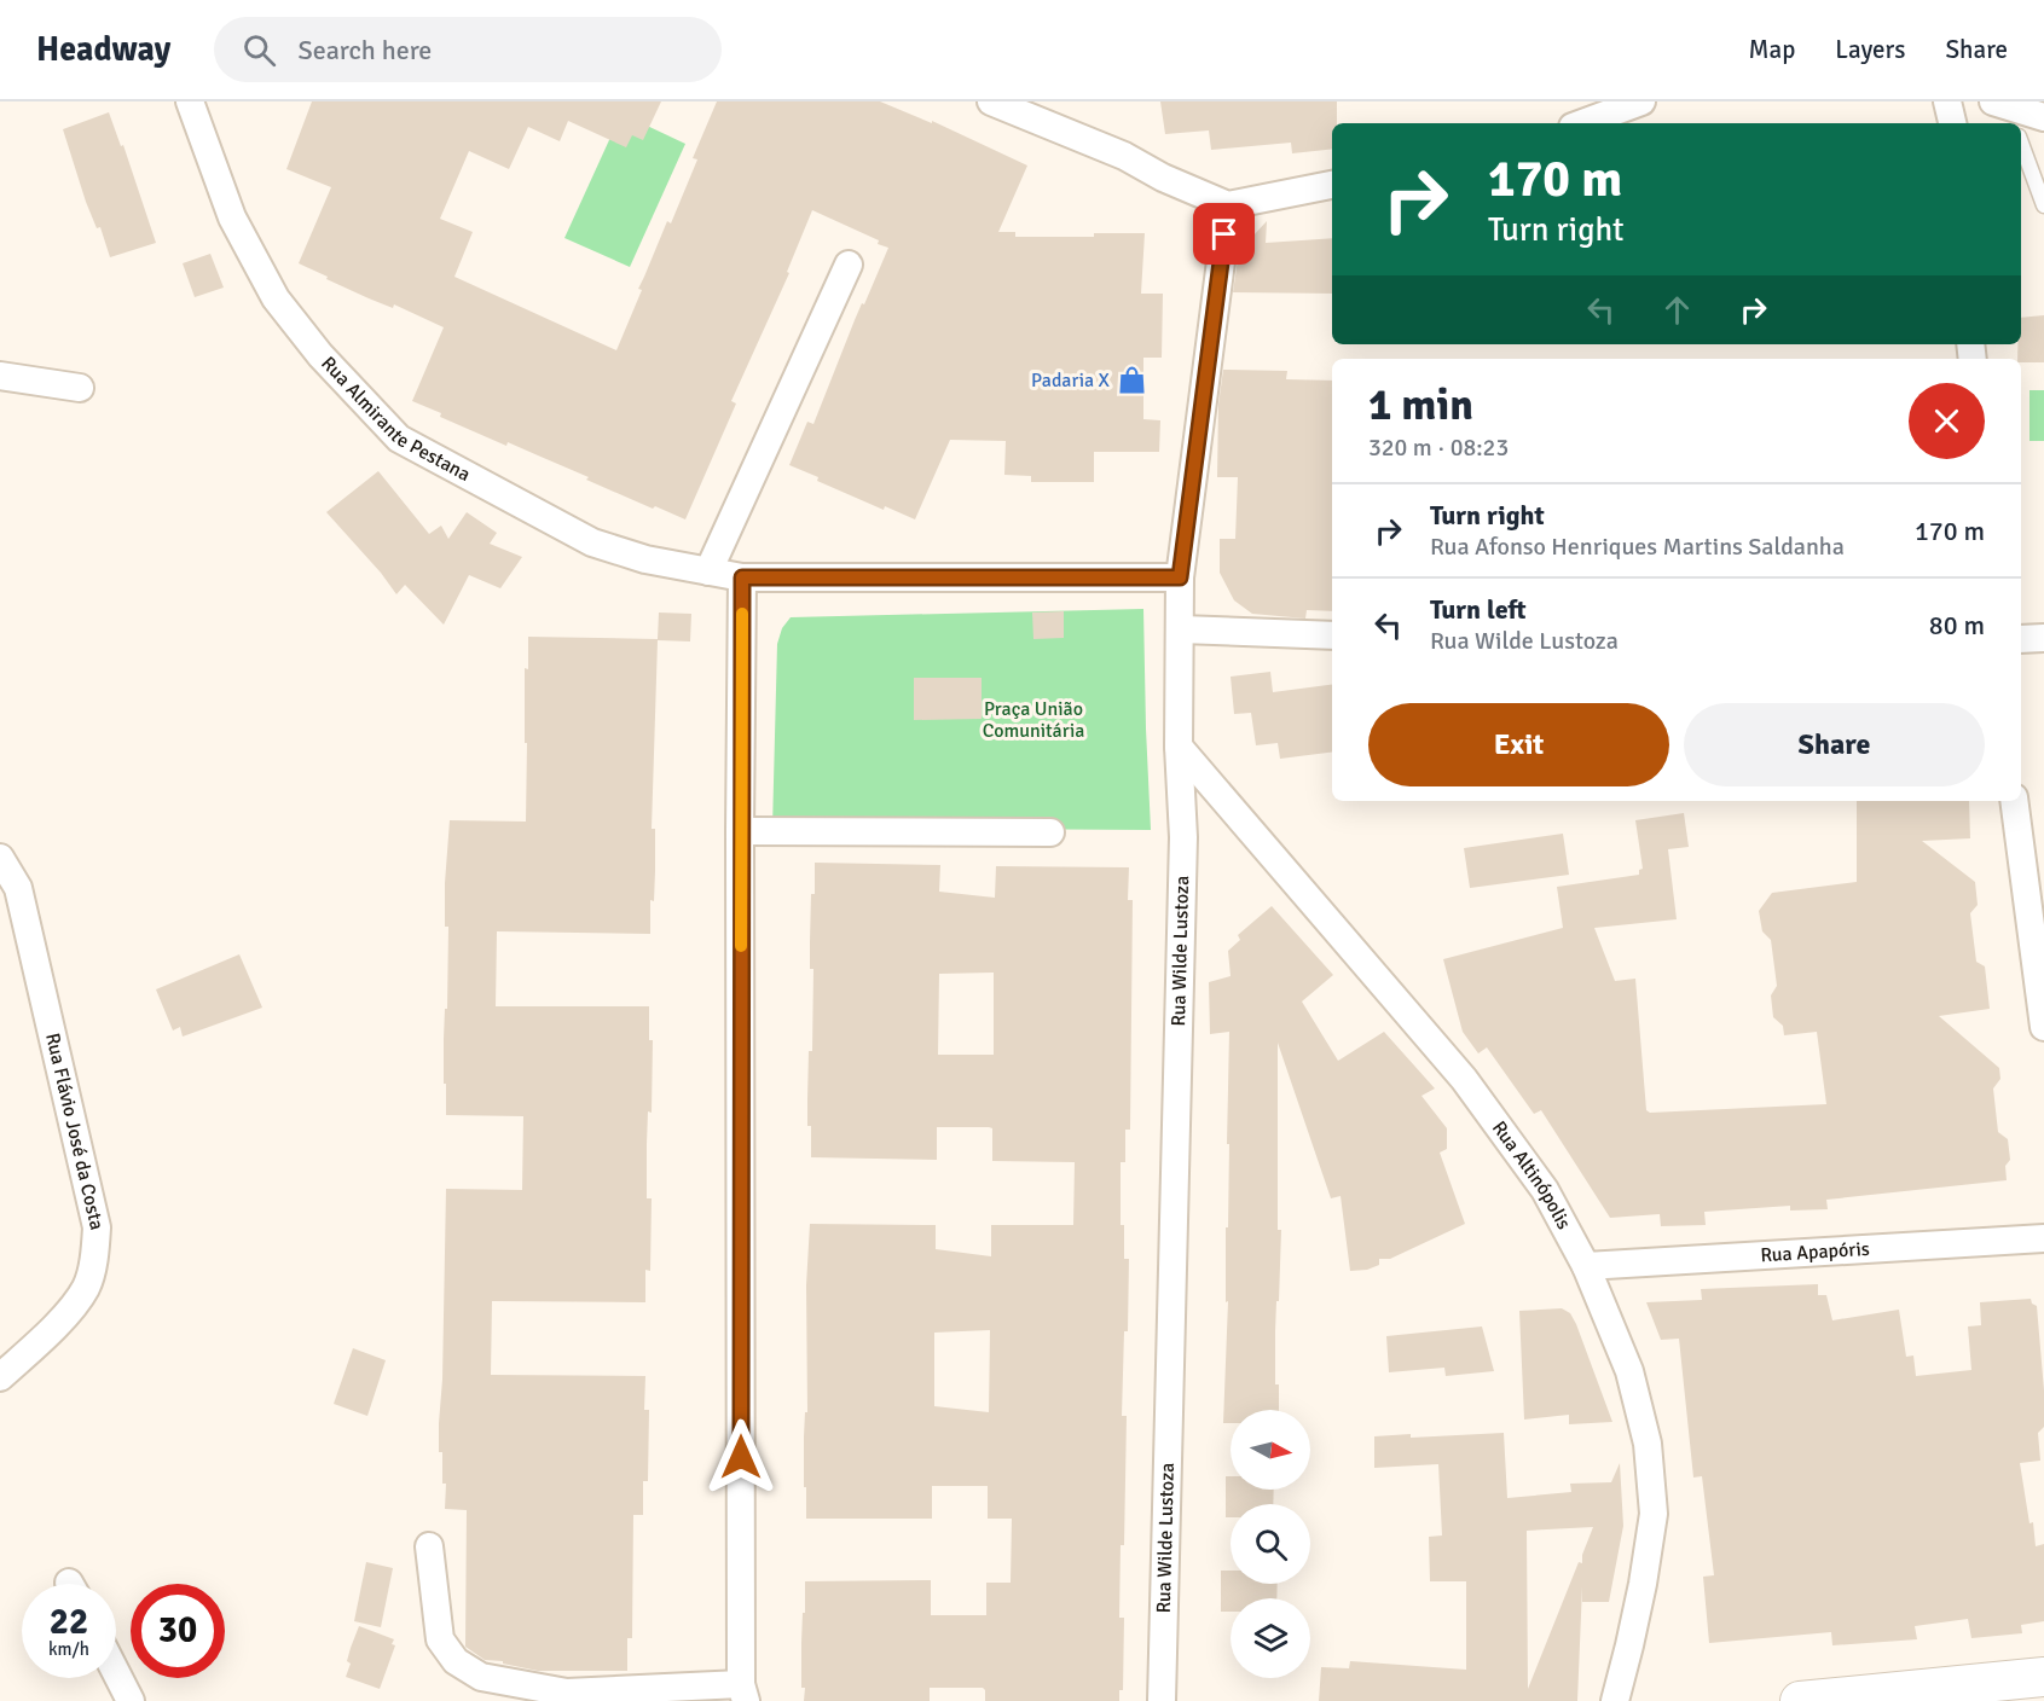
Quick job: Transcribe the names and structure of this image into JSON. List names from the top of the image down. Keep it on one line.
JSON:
{"streets":{"street":["Rua Almirante Pestana","Rua Wilde Lustoza","Rua Flávio José da Costa","Rua Altinópolis","Rua Apapóris"]},"crossings":[["Rua Almirante Pestana","Rua Wilde Lustoza"],["Rua Wilde Lustoza","Rua Altinópolis"],["Rua Altinópolis","Rua Apapóris"]],"parks":["Praça União Comunitária"],"places":{"shop":["Padaria X"]},"north":"right","page":{"header":"Headway","search":"Search here","nav":["Map","Layers","Share"],"turn":["170 m","Turn right"],"heading":["1 min","320 m · 08:23"],"list":[{"name":"Turn right","note":"Rua Afonso Henriques Martins Saldanha","value":"170 m"},{"name":"Turn left","note":"Rua Wilde Lustoza","value":"80 m"}],"buttons":["Exit","Share"],"speed":"22 km/h","limit":"30"}}
